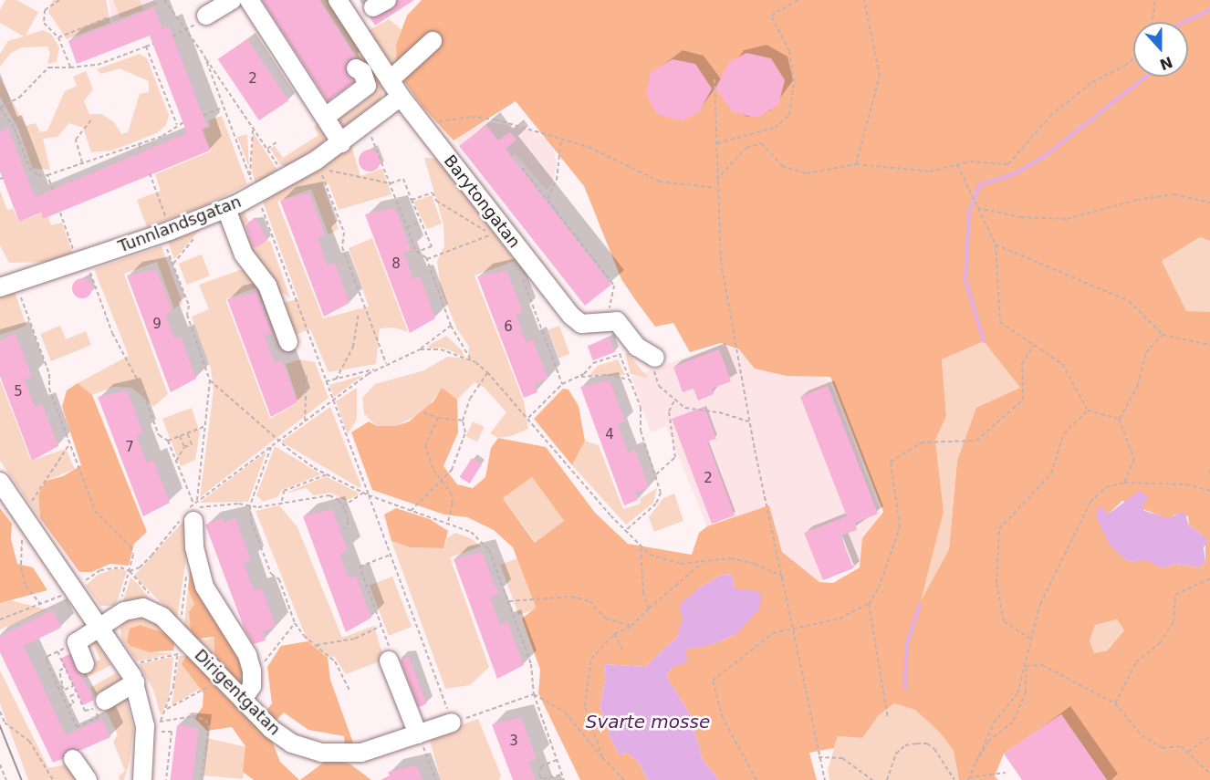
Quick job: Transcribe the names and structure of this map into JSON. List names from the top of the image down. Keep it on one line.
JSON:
{"streets":{"street":["Barytongatan","Tunnlandsgatan","Dirigentgatan"]},"crossings":[["Barytongatan","Tunnlandsgatan"]],"water":["Svarte mosse"],"house_numbers":["2","8","9","6","5","4","7","2","3"],"north":"bottom"}
